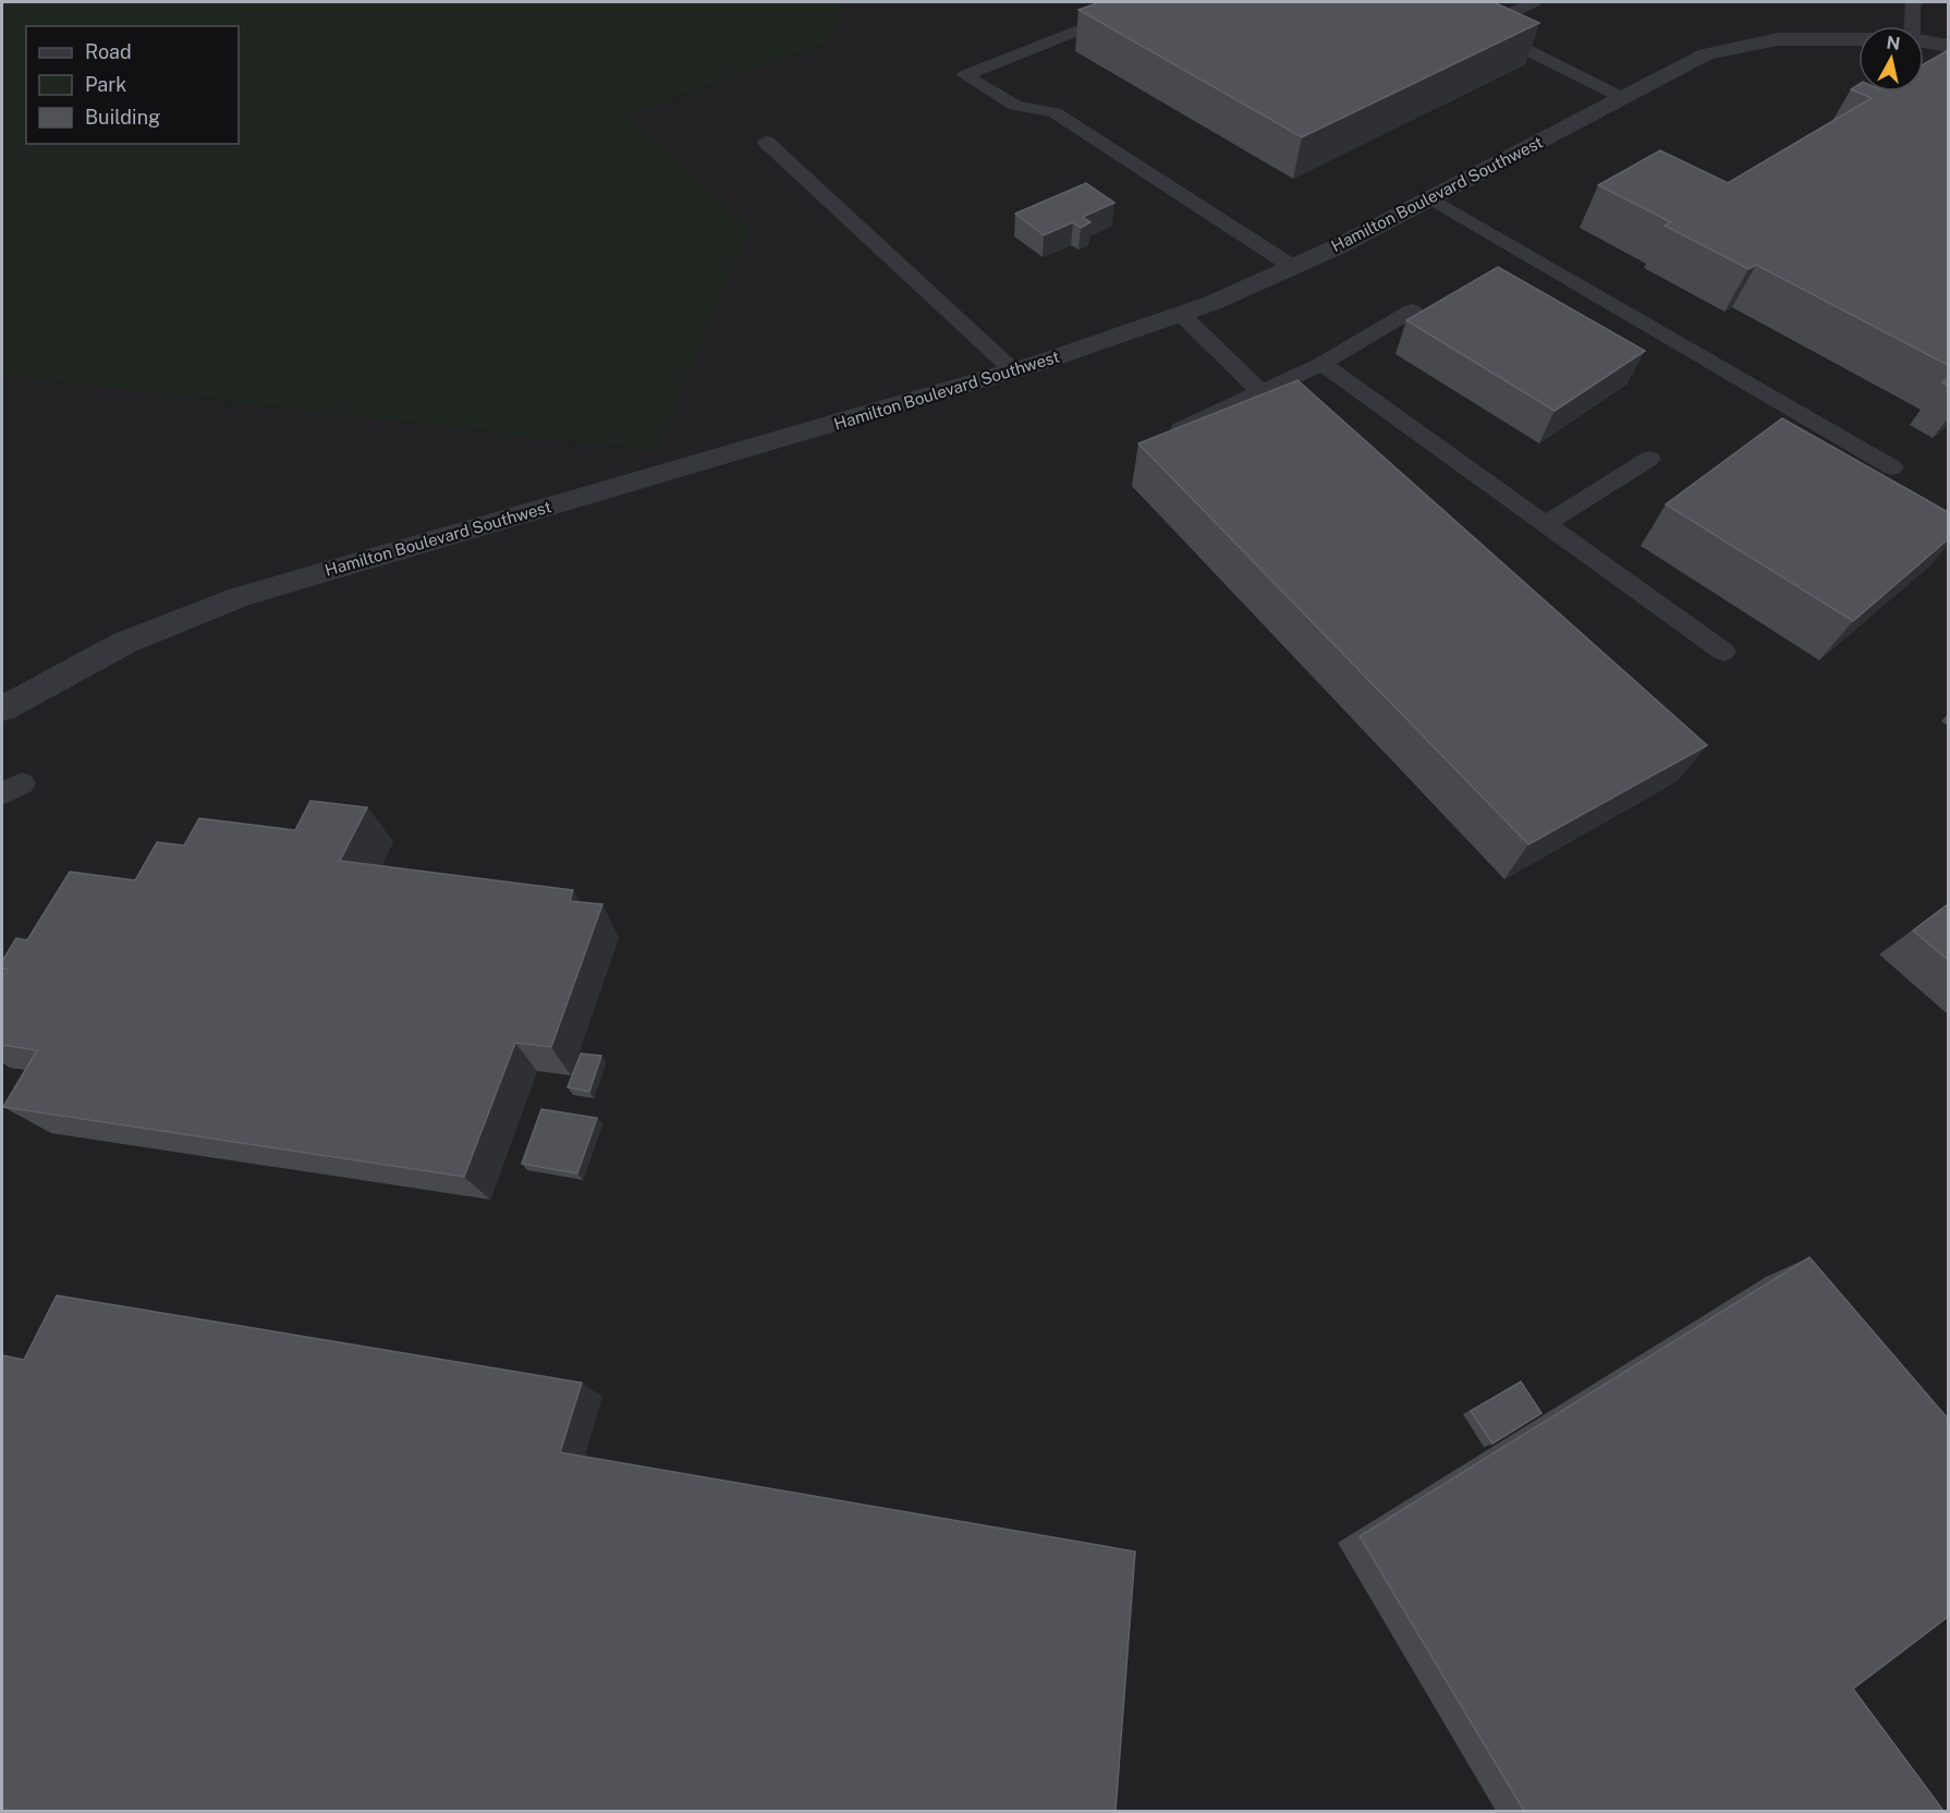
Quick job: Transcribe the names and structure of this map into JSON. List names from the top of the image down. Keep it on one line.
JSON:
{"streets":{"street":["Hamilton Boulevard Southwest"]},"legend":["Road","Park","Building"],"north":"top"}
